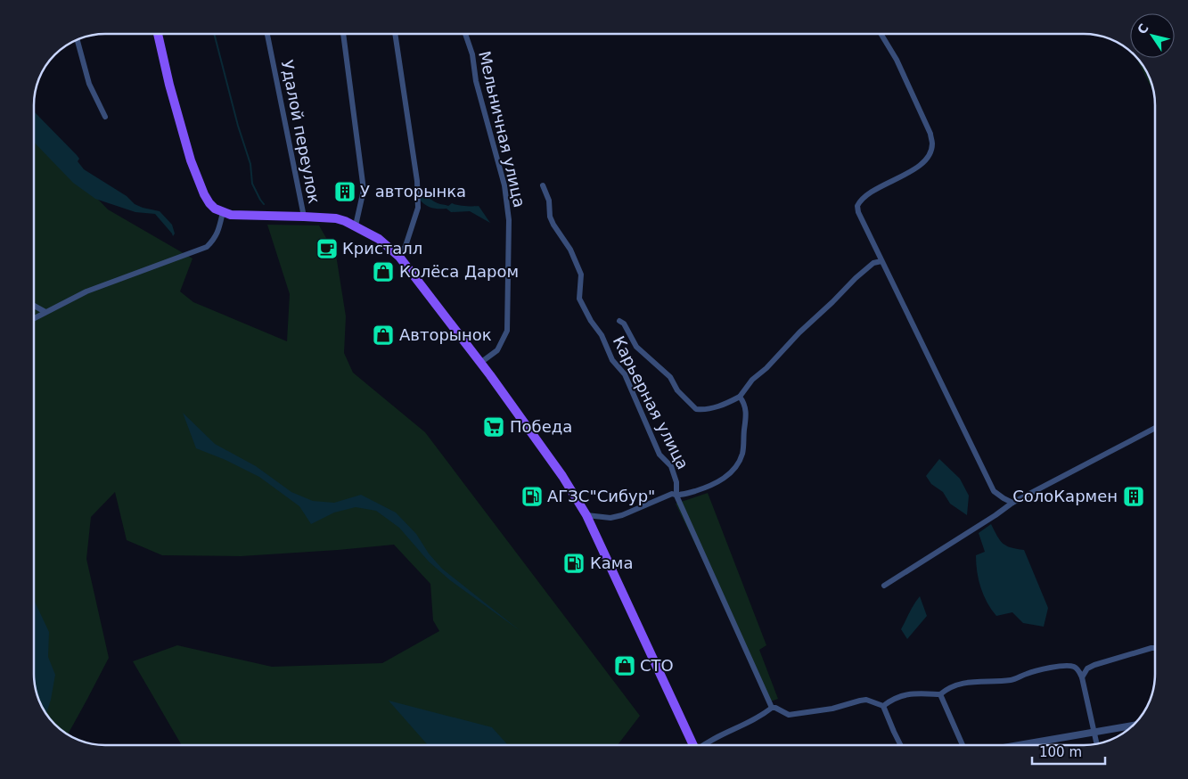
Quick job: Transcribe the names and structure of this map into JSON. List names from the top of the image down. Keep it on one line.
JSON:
{"streets":{"street":["Мельничная улица","Удалой переулок","Карьерная улица"]},"places":{"building":["У авторынка","СолоКармен"],"cafe":["Кристалл"],"shop":["Колёса Даром","Авторынок","СТО"],"supermarket":["Победа"],"fuel station":["АГЗС\"Сибур\"","Кама"]},"scale_bar":"100 m","north":"top left"}
